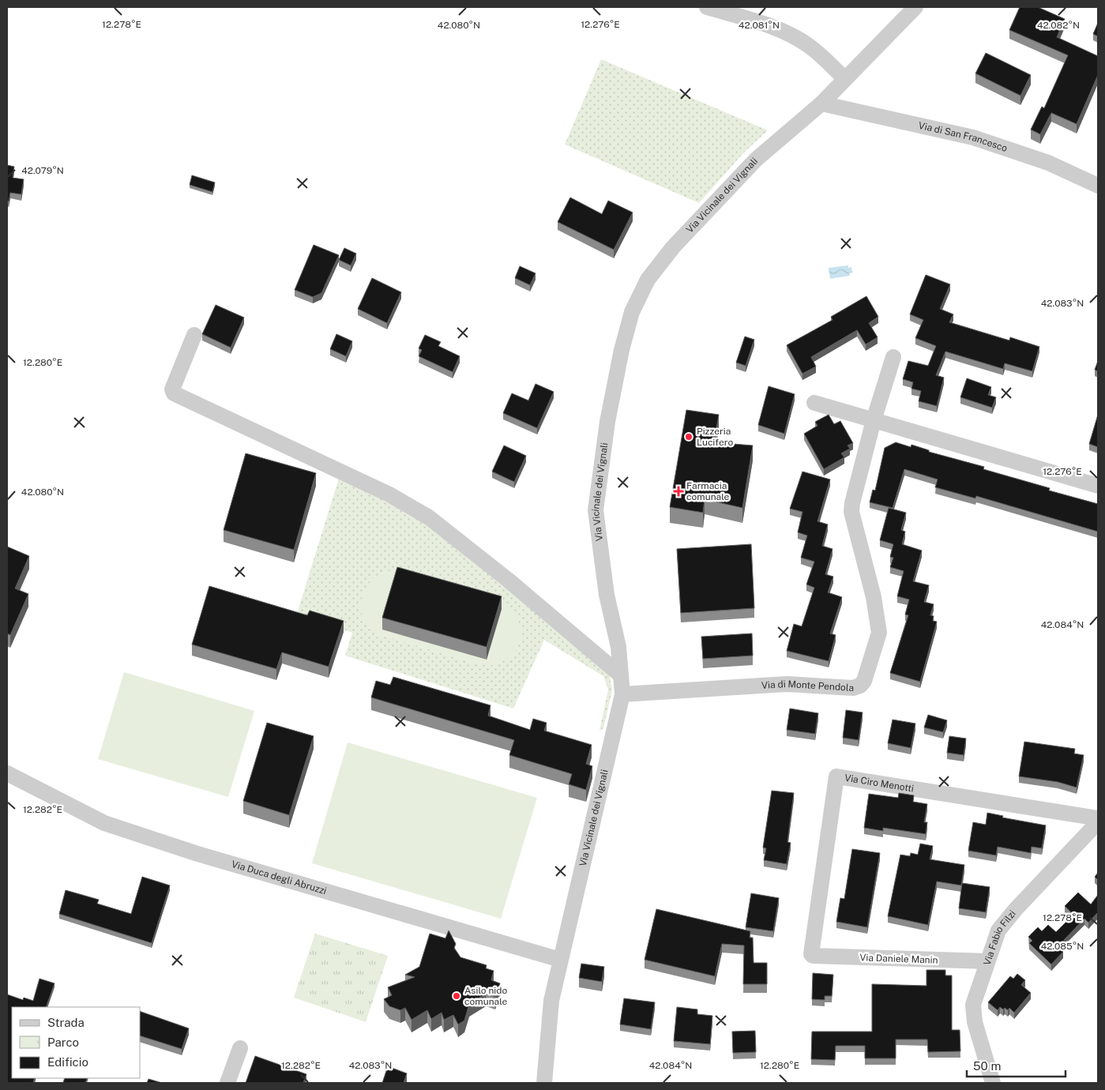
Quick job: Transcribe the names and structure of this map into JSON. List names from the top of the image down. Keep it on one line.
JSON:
{"streets":{"street":["Via di San Francesco","Via Vicinale dei Vignali","Via di Monte Pendola","Via Ciro Menotti","Via Duca degli Abruzzi","Via Fabio Filzi","Via Daniele Manin"]},"crossings":[["Via di San Francesco","Via Vicinale dei Vignali"],["Via Vicinale dei Vignali","Via di Monte Pendola"],["Via Vicinale dei Vignali","Via Duca degli Abruzzi"],["Via Ciro Menotti","Via Daniele Manin"],["Via Fabio Filzi","Via Daniele Manin"]],"places":{"other":["Pizzeria Lucifero","Asilo nido comunale"],"health":["Farmacia comunale"]},"legend":["Strada","Parco","Edificio"],"scale_bar":"50 m","coordinates":["12.278°E","12.276°E","42.080°N","42.081°N","42.082°N","42.079°N","42.083°N","12.280°E","42.084°N","12.282°E","42.085°N"]}
